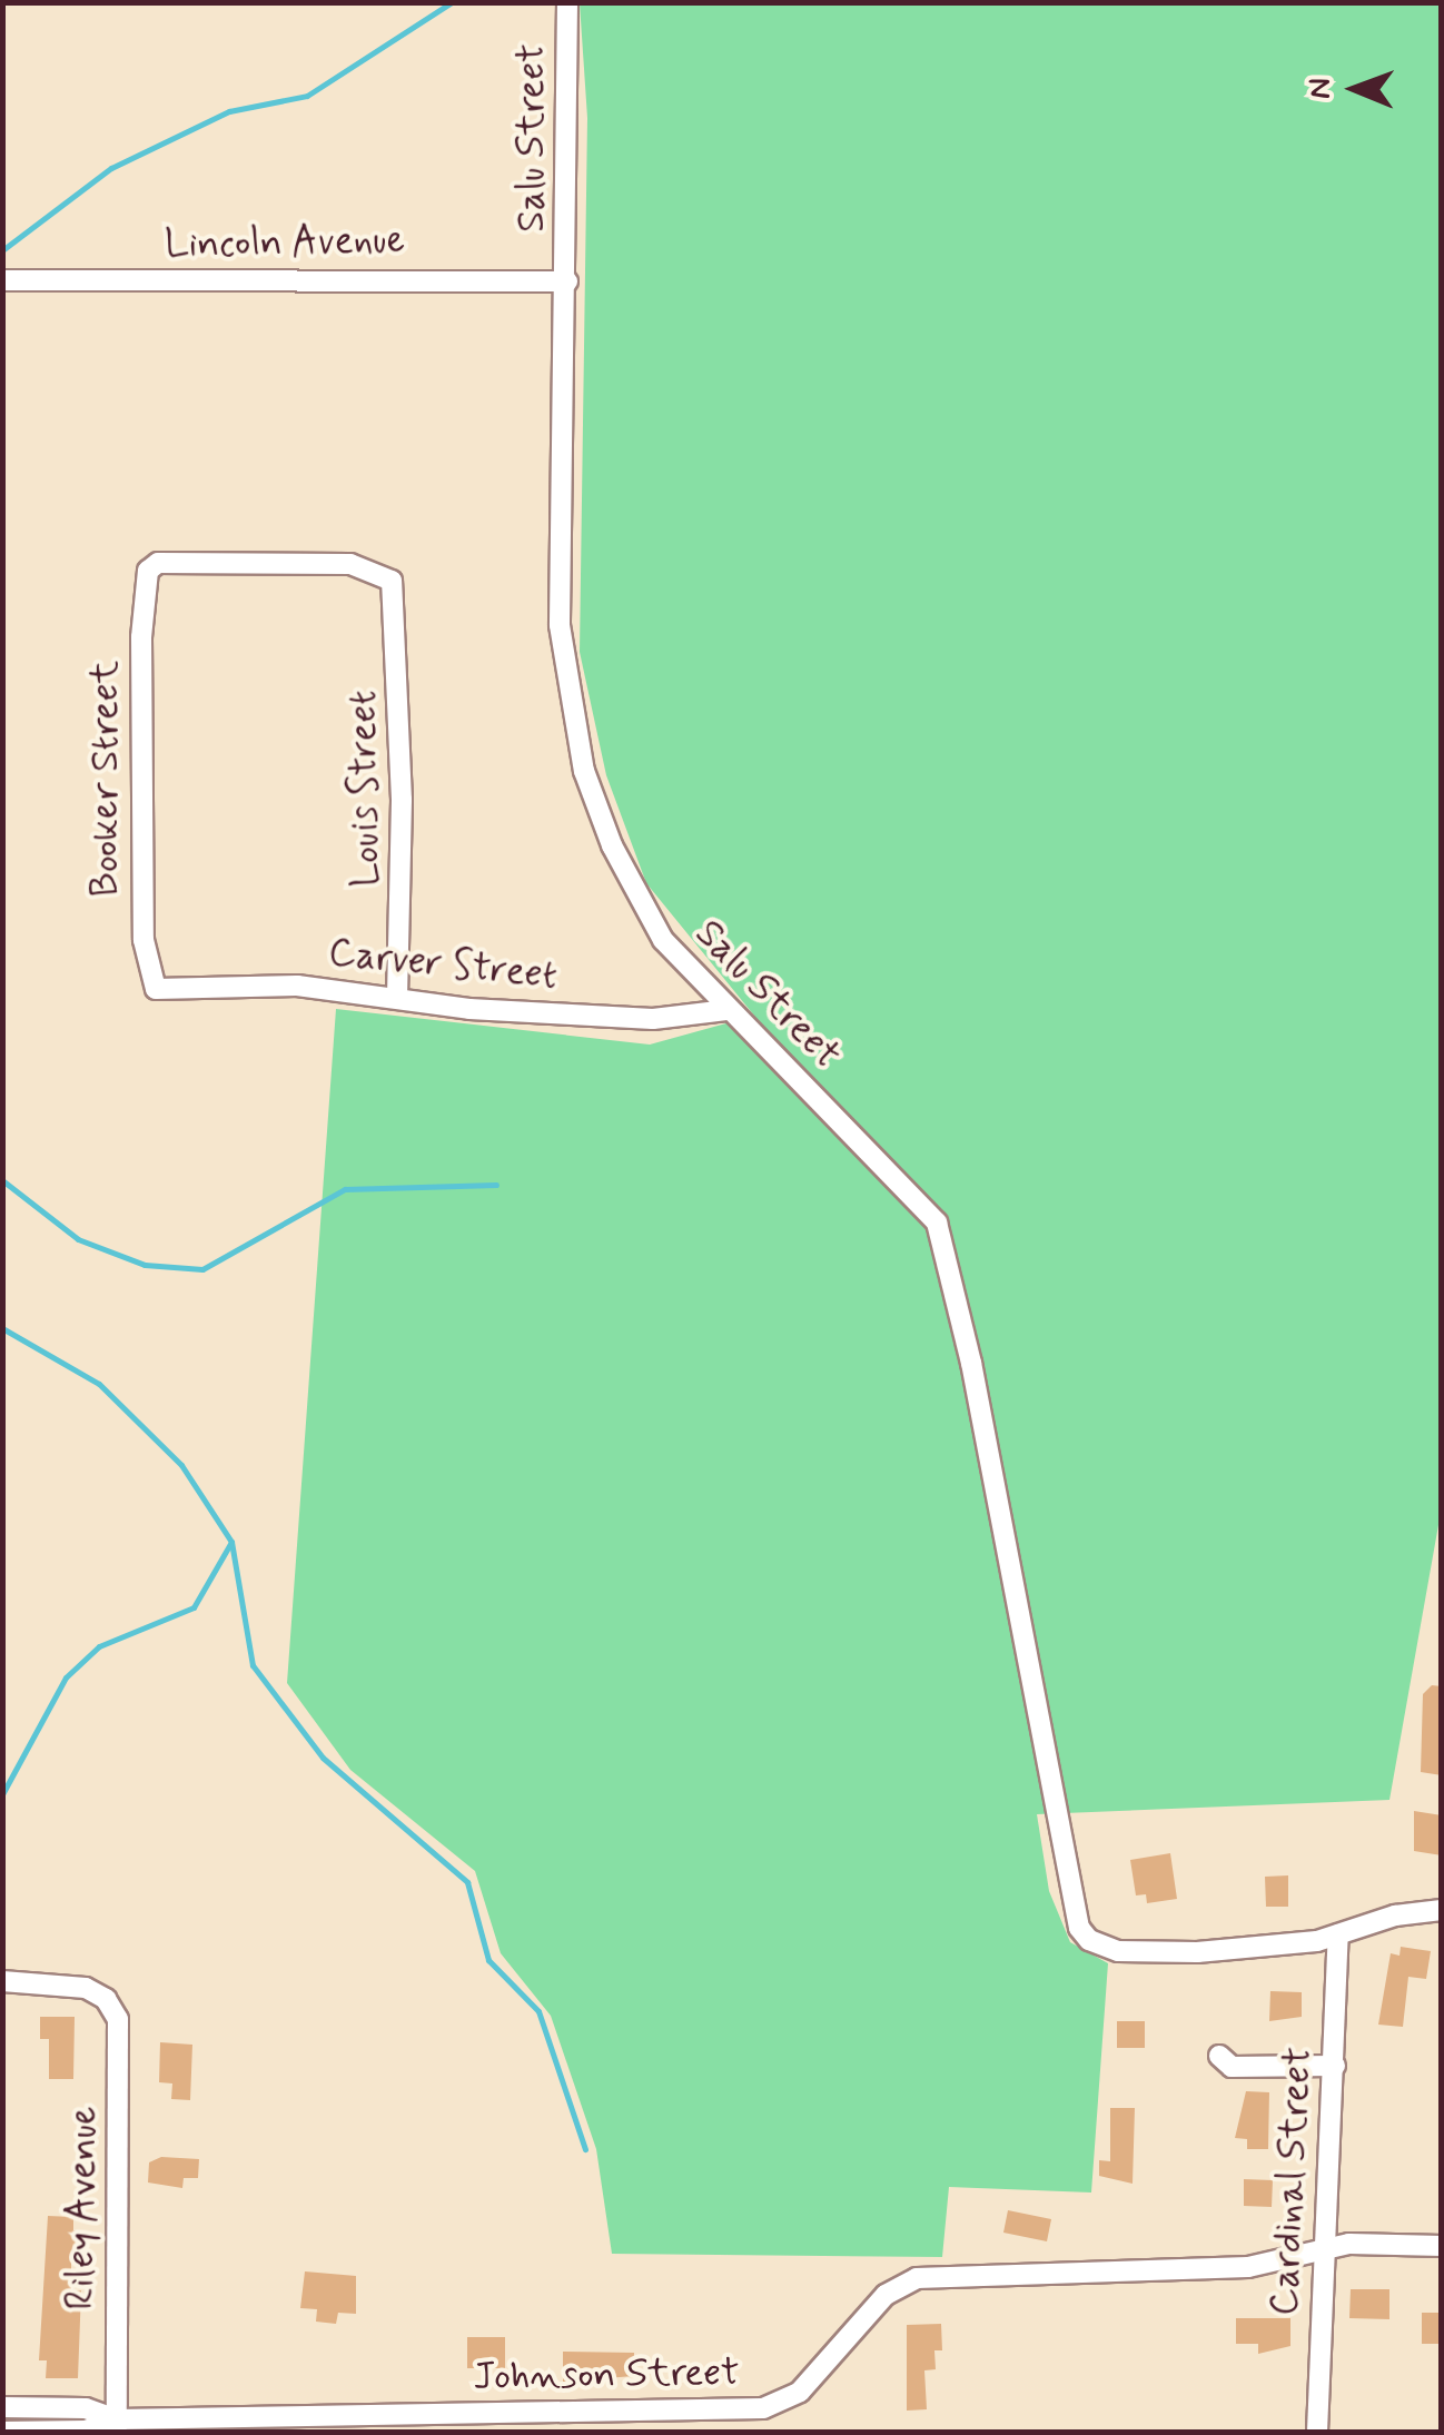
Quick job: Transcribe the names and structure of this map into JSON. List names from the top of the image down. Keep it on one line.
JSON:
{"streets":{"street":["Salu Street","Lincoln Avenue","Booker Street","Louis Street","Carver Street","Cardinal Street","Riley Avenue","Johnson Street"]},"crossings":[["Salu Street","Lincoln Avenue"],["Salu Street","Carver Street"],["Salu Street","Cardinal Street"],["Booker Street","Louis Street"],["Booker Street","Carver Street"],["Louis Street","Carver Street"],["Cardinal Street","Johnson Street"],["Riley Avenue","Johnson Street"]],"north":"left"}
